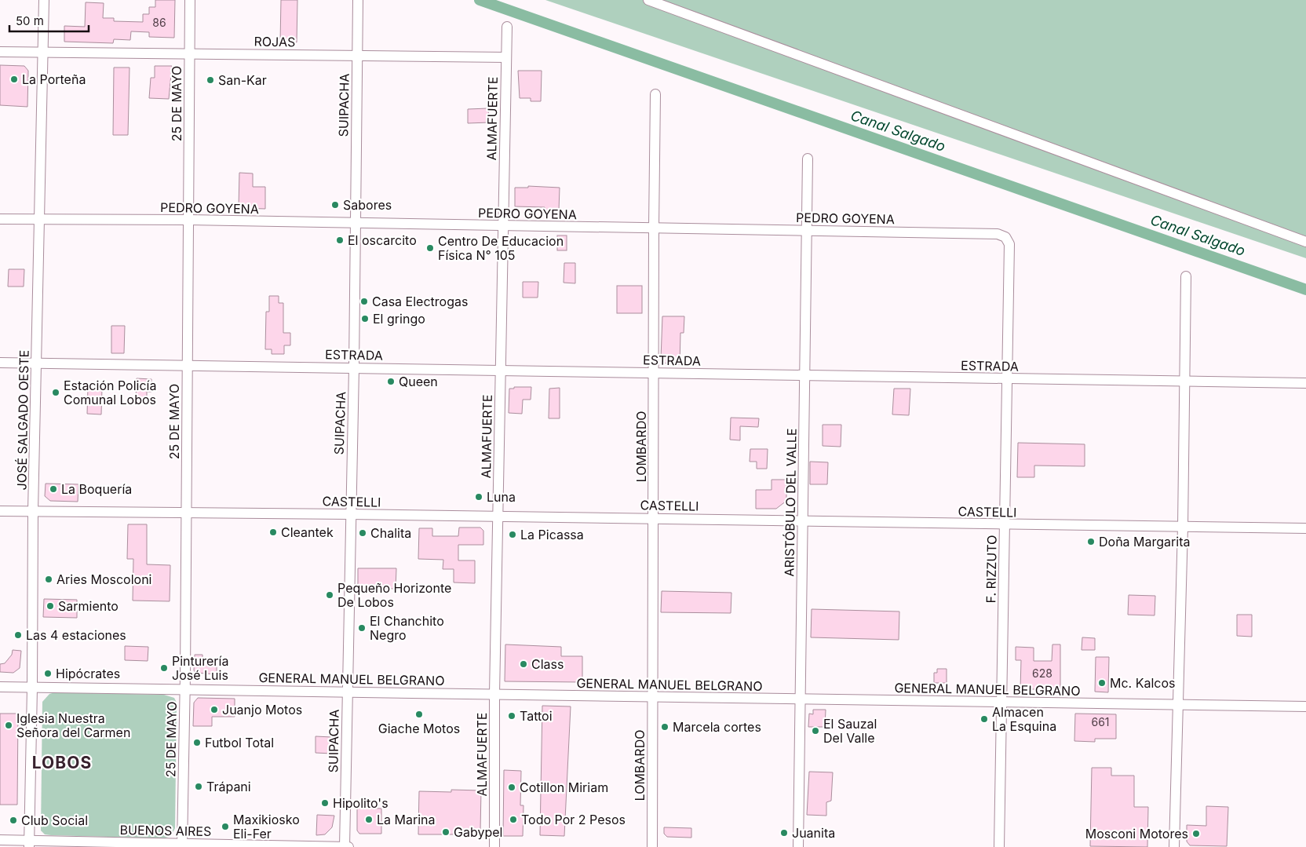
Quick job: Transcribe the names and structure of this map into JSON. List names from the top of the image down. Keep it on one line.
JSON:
{"streets":{"street":["ROJAS","25 DE MAYO","SUIPACHA","ALMAFUERTE","PEDRO GOYENA","ESTRADA","JOSÉ SALGADO OESTE","LOMBARDO","CASTELLI","ARISTÓBULO DEL VALLE","F. RIZZUTO","GENERAL MANUEL BELGRANO","BUENOS AIRES"]},"crossings":[["ROJAS","25 DE MAYO"],["ROJAS","SUIPACHA"],["ROJAS","ALMAFUERTE"],["ROJAS","JOSÉ SALGADO OESTE"],["25 DE MAYO","PEDRO GOYENA"],["25 DE MAYO","ESTRADA"],["25 DE MAYO","CASTELLI"],["25 DE MAYO","GENERAL MANUEL BELGRANO"],["25 DE MAYO","BUENOS AIRES"],["SUIPACHA","PEDRO GOYENA"],["SUIPACHA","ESTRADA"],["SUIPACHA","CASTELLI"],["SUIPACHA","GENERAL MANUEL BELGRANO"],["SUIPACHA","BUENOS AIRES"],["ALMAFUERTE","PEDRO GOYENA"],["ALMAFUERTE","ESTRADA"],["ALMAFUERTE","CASTELLI"],["ALMAFUERTE","GENERAL MANUEL BELGRANO"],["PEDRO GOYENA","JOSÉ SALGADO OESTE"],["PEDRO GOYENA","LOMBARDO"],["PEDRO GOYENA","ARISTÓBULO DEL VALLE"],["PEDRO GOYENA","F. RIZZUTO"],["ESTRADA","JOSÉ SALGADO OESTE"],["ESTRADA","LOMBARDO"],["ESTRADA","ARISTÓBULO DEL VALLE"],["ESTRADA","F. RIZZUTO"],["JOSÉ SALGADO OESTE","CASTELLI"],["JOSÉ SALGADO OESTE","GENERAL MANUEL BELGRANO"],["JOSÉ SALGADO OESTE","BUENOS AIRES"],["LOMBARDO","CASTELLI"],["LOMBARDO","GENERAL MANUEL BELGRANO"],["CASTELLI","ARISTÓBULO DEL VALLE"],["CASTELLI","F. RIZZUTO"],["ARISTÓBULO DEL VALLE","GENERAL MANUEL BELGRANO"],["F. RIZZUTO","GENERAL MANUEL BELGRANO"]],"districts":["LOBOS"],"water":["Canal Salgado"],"places":["La Porteña","San-Kar","Sabores","El oscarcito","Centro De Educacion Física N° 105","Casa Electrogas","El gringo","Queen","Estación Policía Comunal Lobos","La Boquería","Luna","Cleantek","Chalita","La Picassa","Doña Margarita","Aries Moscoloni","Pequeño Horizonte De Lobos","Sarmiento","El Chanchito Negro","Las 4 estaciones","Class","Pinturería José Luis","Hipócrates","Mc. Kalcos","Juanjo Motos","Giache Motos","Tattoi","Almacen La Esquina","Iglesia Nuestra Señora del Carmen","Marcela cortes","El Sauzal Del Valle","Futbol Total","Trápani","Cotillon Miriam","Hipolito's","La Marina","Todo Por 2 Pesos","Club Social","Maxikiosko Eli-Fer","Gabypel","Juanita","Mosconi Motores"],"house_numbers":["86","628","661"],"scale_bar":"50 m"}
